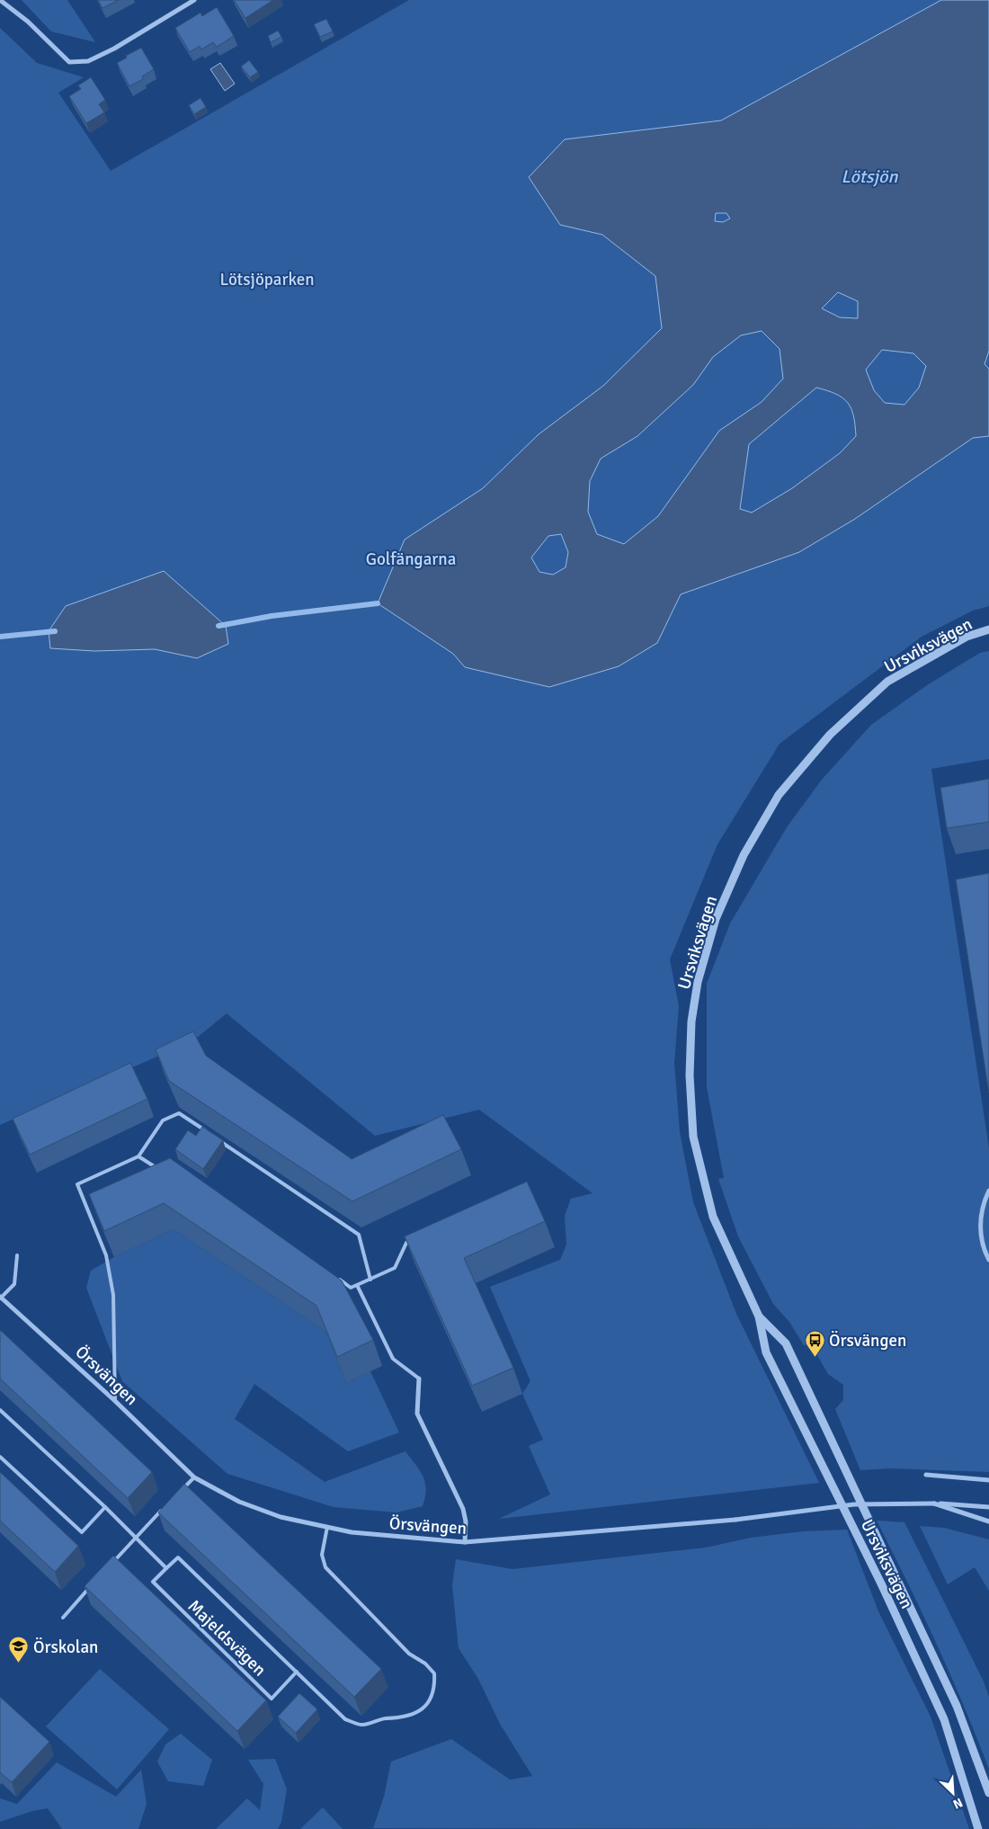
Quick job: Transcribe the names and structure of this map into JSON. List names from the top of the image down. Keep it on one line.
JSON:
{"streets":{"street":["Ursviksvägen","Örsvängen"],"lane":["Majeldsvägen"]},"crossings":[["Örsvängen","Majeldsvägen"]],"water":["Lötsjön"],"parks":["Lötsjöparken","Golfängarna"],"places":{"bus stop":["Örsvängen"],"school or university":["Örskolan"]},"north":"bottom right"}
